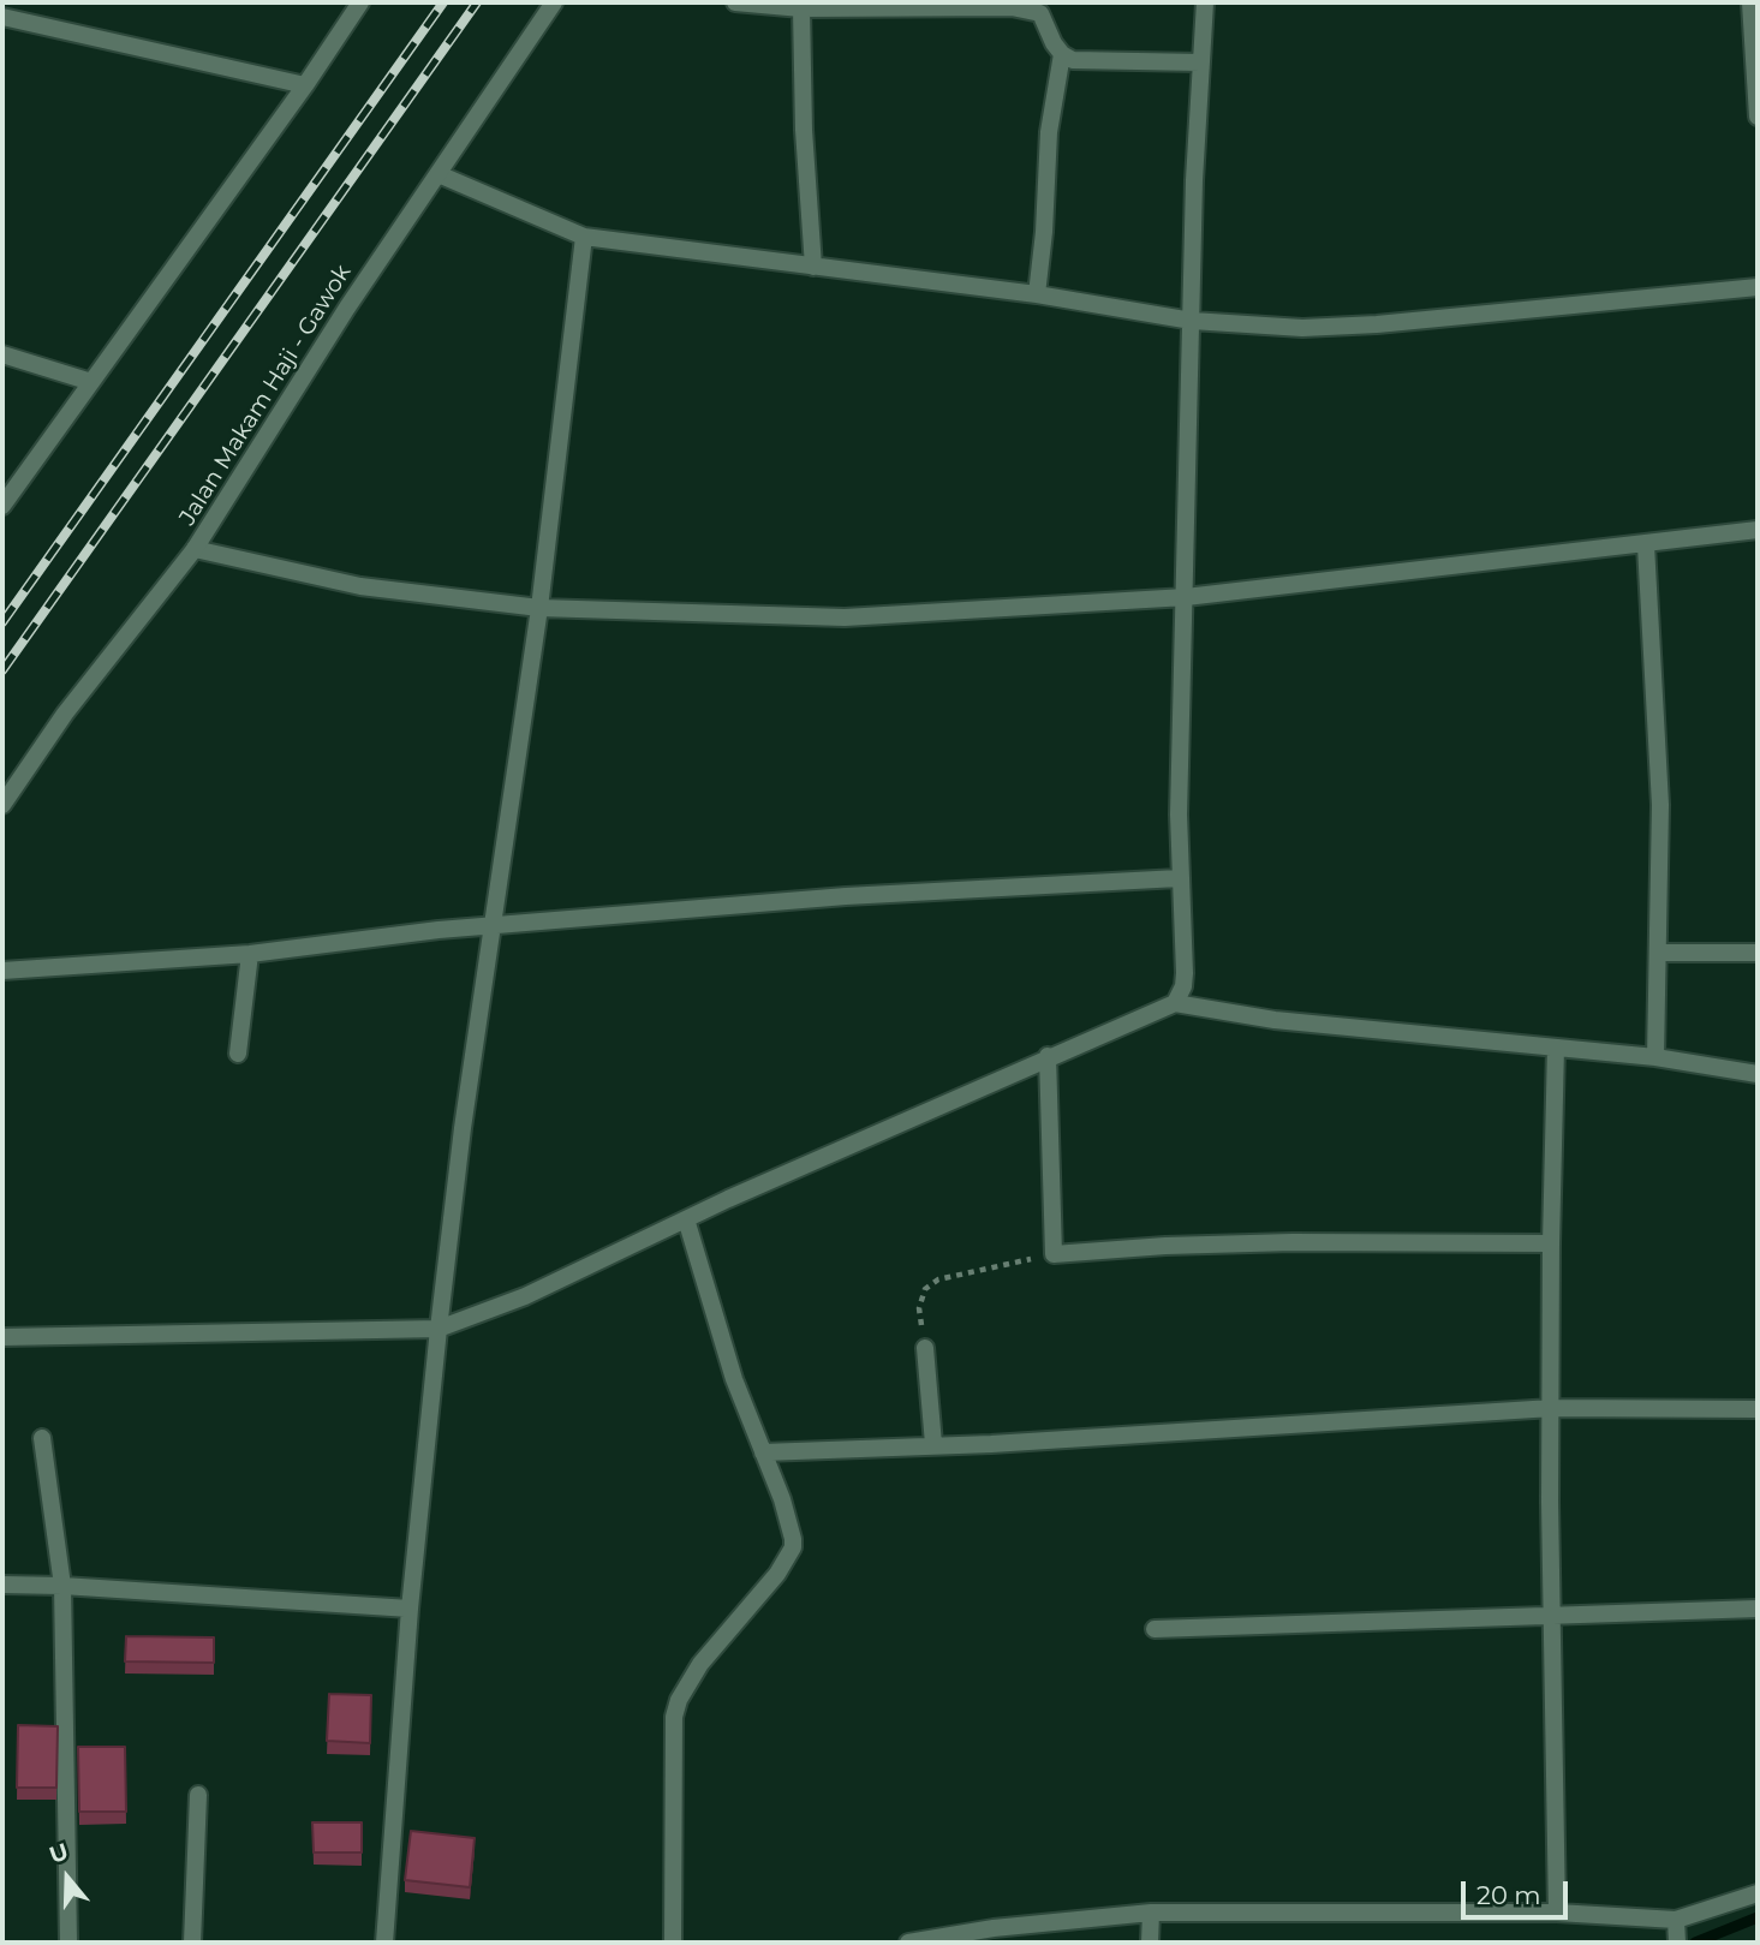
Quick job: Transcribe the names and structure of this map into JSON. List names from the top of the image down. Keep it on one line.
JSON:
{"streets":{"street":["Jalan Makam Haji - Gawok"]},"scale_bar":"20 m","north":"top"}
